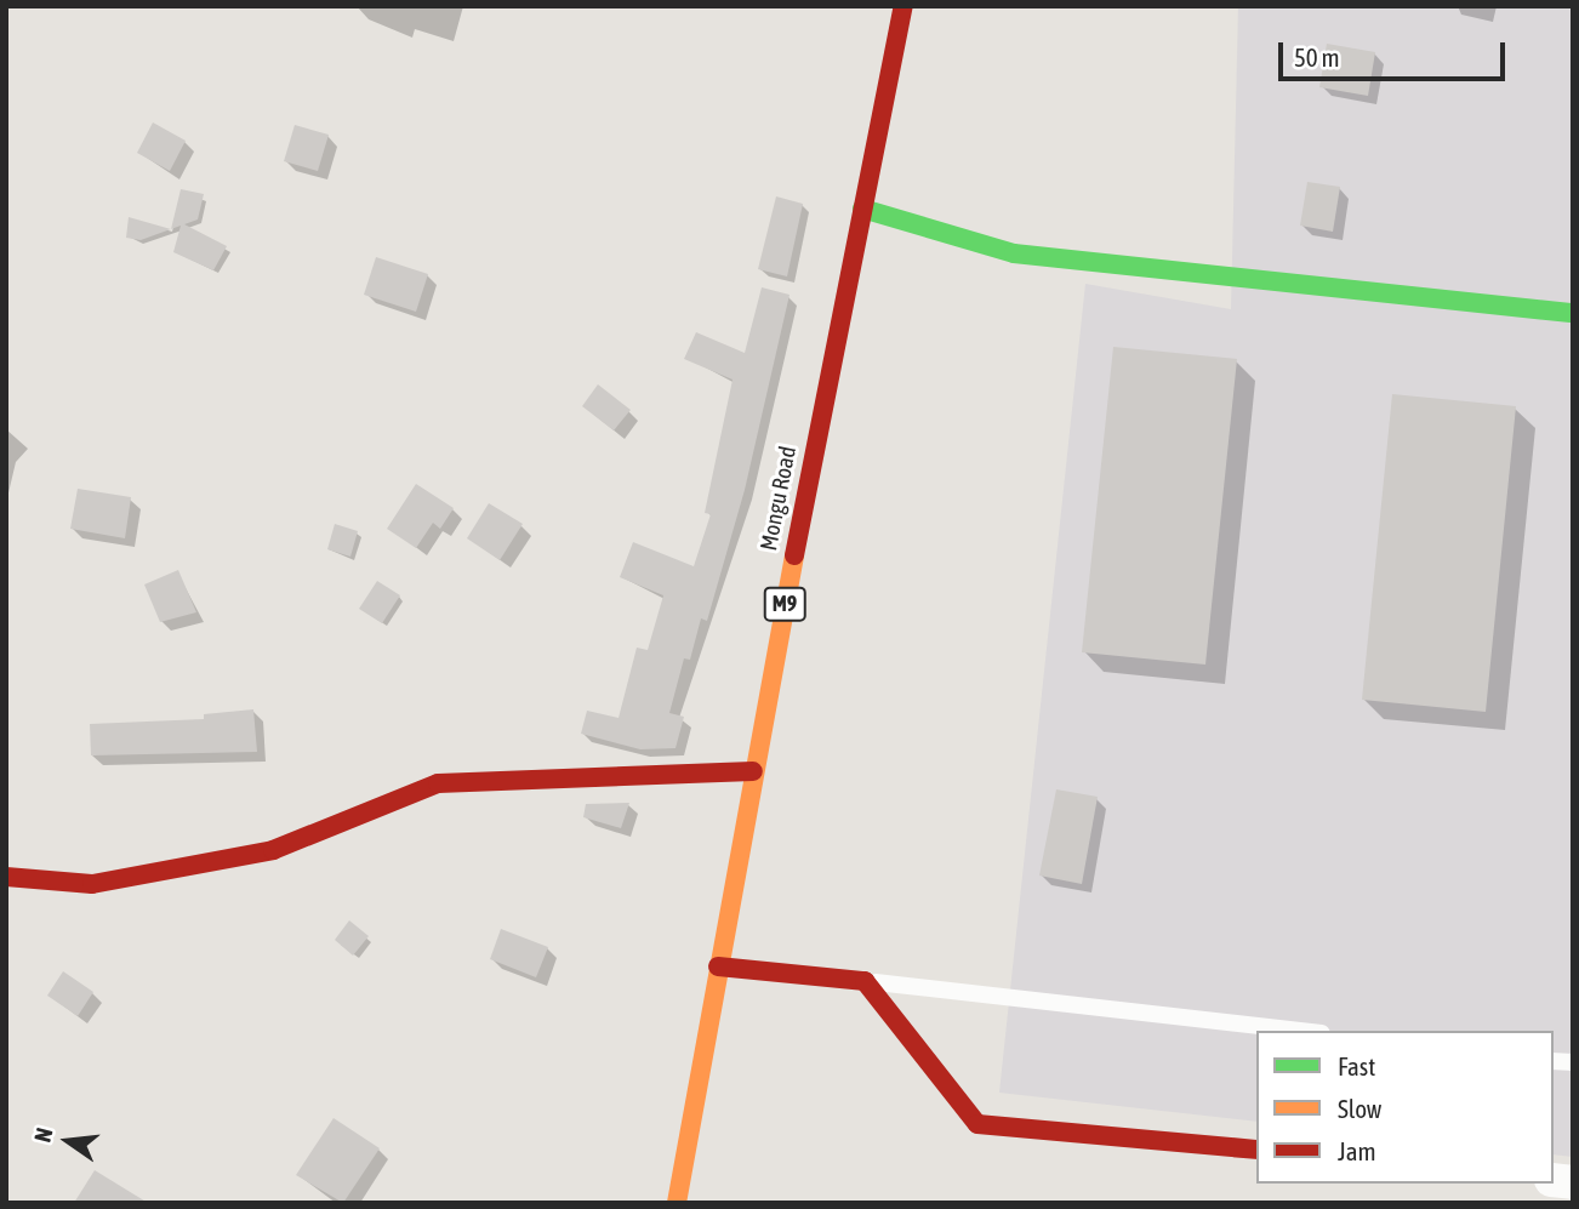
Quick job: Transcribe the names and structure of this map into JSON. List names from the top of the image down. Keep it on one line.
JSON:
{"streets":{"street":["Mongu Road","M9"]},"legend":["Fast","Slow","Jam"],"scale_bar":"50 m","north":"left"}
